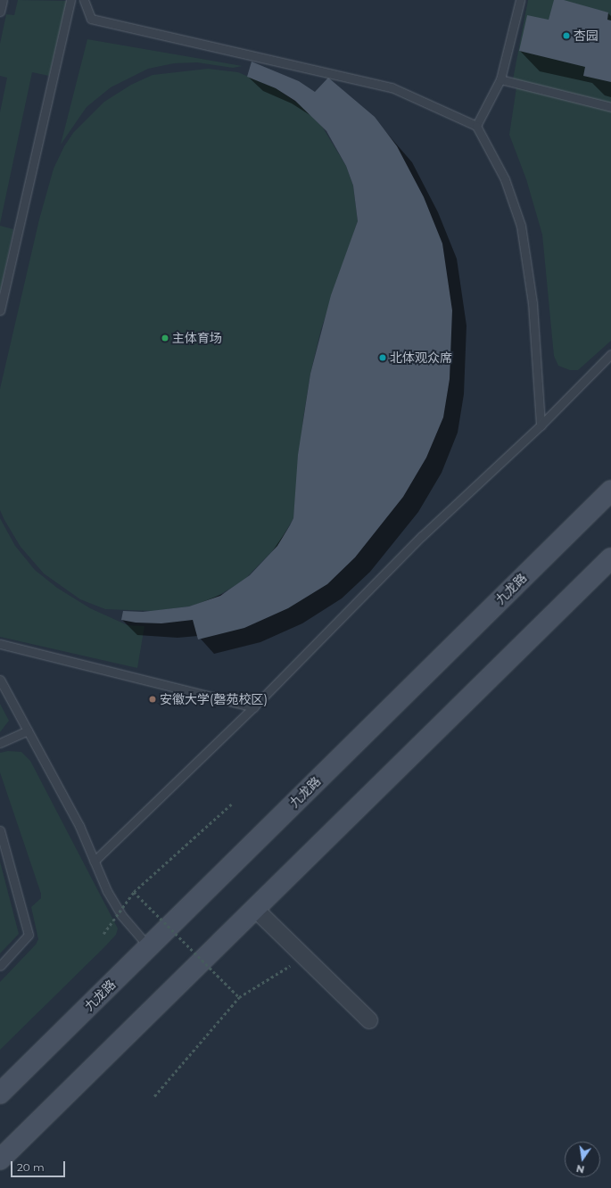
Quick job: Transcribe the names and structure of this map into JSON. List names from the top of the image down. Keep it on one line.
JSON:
{"streets":{"main road":["九龙路"]},"places":["杏园","主体育场","北体观众席","安徽大学(磬苑校区)"],"scale_bar":"20 m","north":"bottom"}
